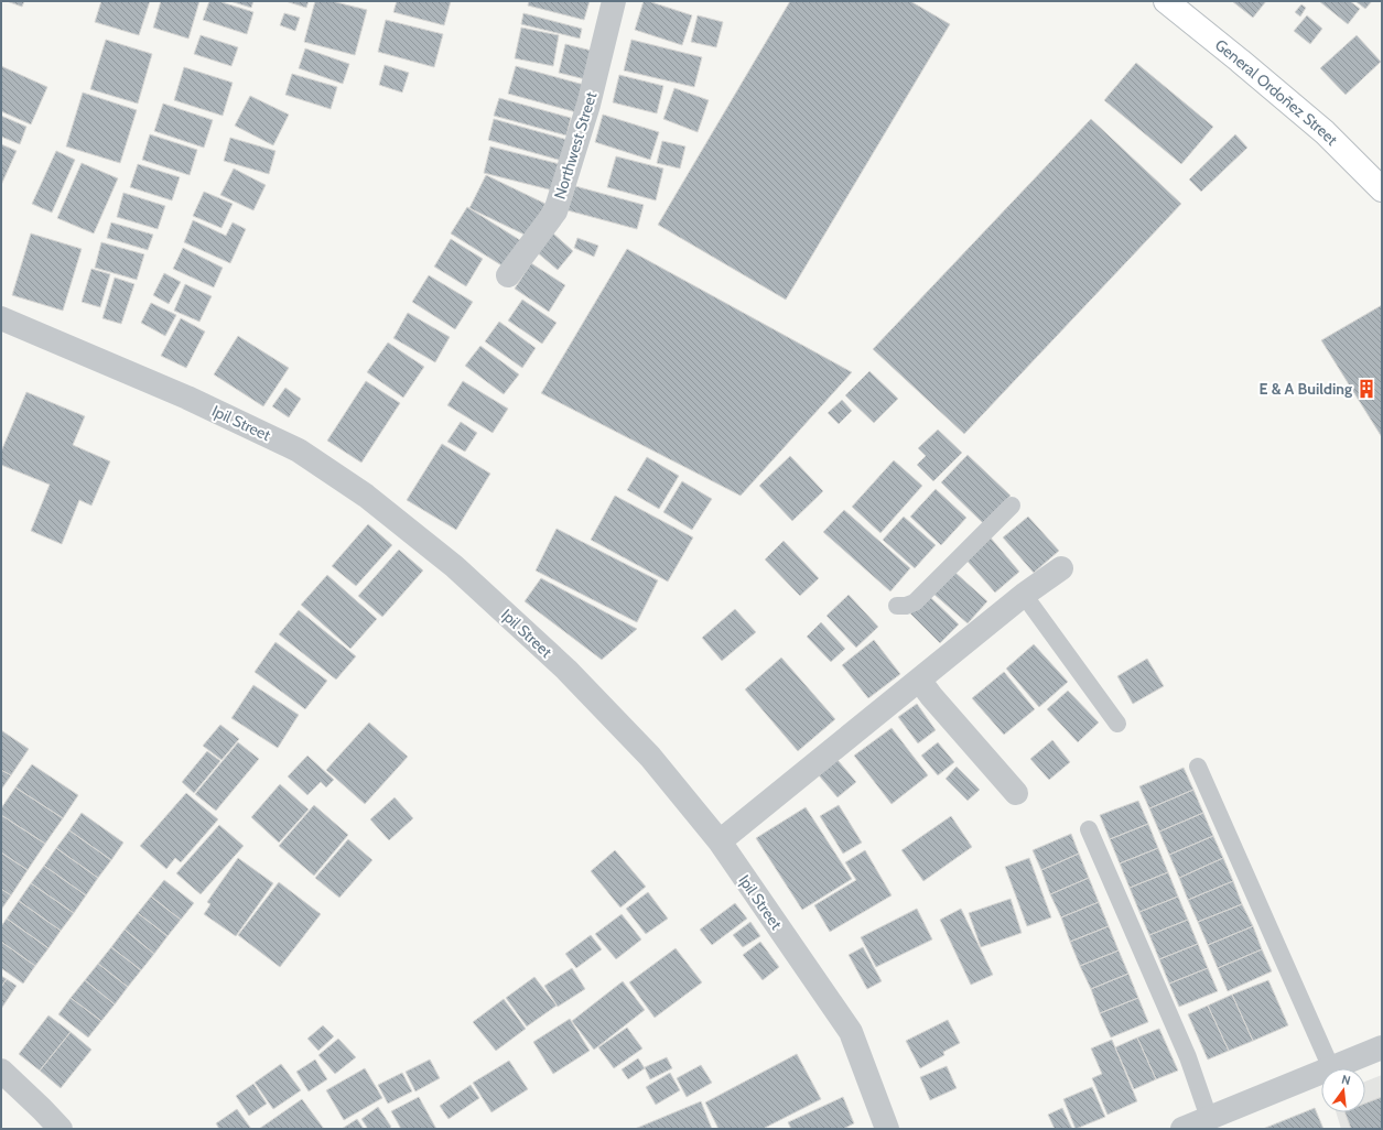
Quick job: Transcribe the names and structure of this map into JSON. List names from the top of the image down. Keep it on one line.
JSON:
{"streets":{"main road":["General Ordoñez Street"],"street":["Northwest Street","Ipil Street"]},"places":{"building":["E & A Building"]},"north":"top"}
